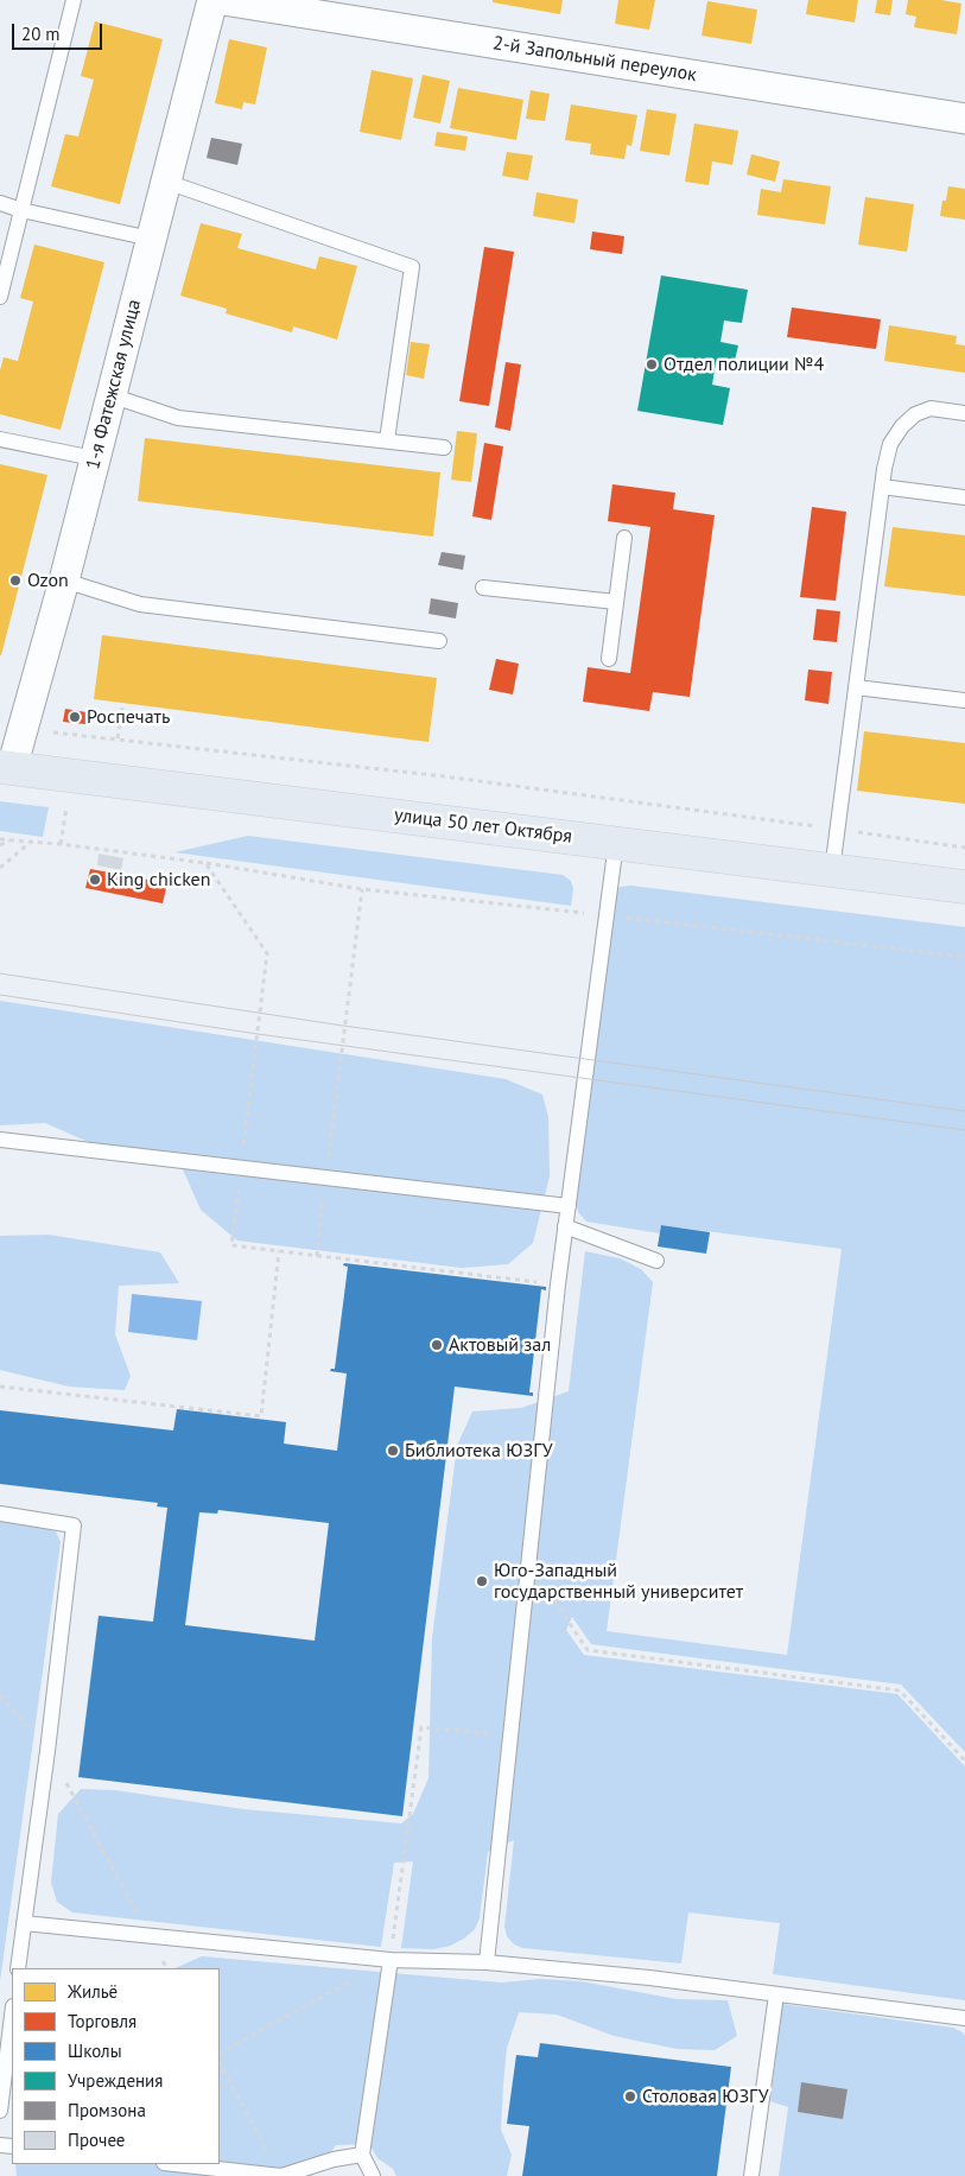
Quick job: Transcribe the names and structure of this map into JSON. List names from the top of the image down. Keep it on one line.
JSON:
{"streets":{"main road":["улица 50 лет Октября"],"street":["2-й Запольный переулок","1-я Фатежская улица"]},"crossings":[["1-я Фатежская улица","улица 50 лет Октября"]],"places":["Отдел полиции №4","Ozon","Роспечать","King chicken","Актовый зал","Библиотека ЮЗГУ","Юго-Западный государственный университет","Столовая ЮЗГУ"],"legend":["Жильё","Торговля","Школы","Учреждения","Промзона","Прочее"],"scale_bar":"20 m"}
